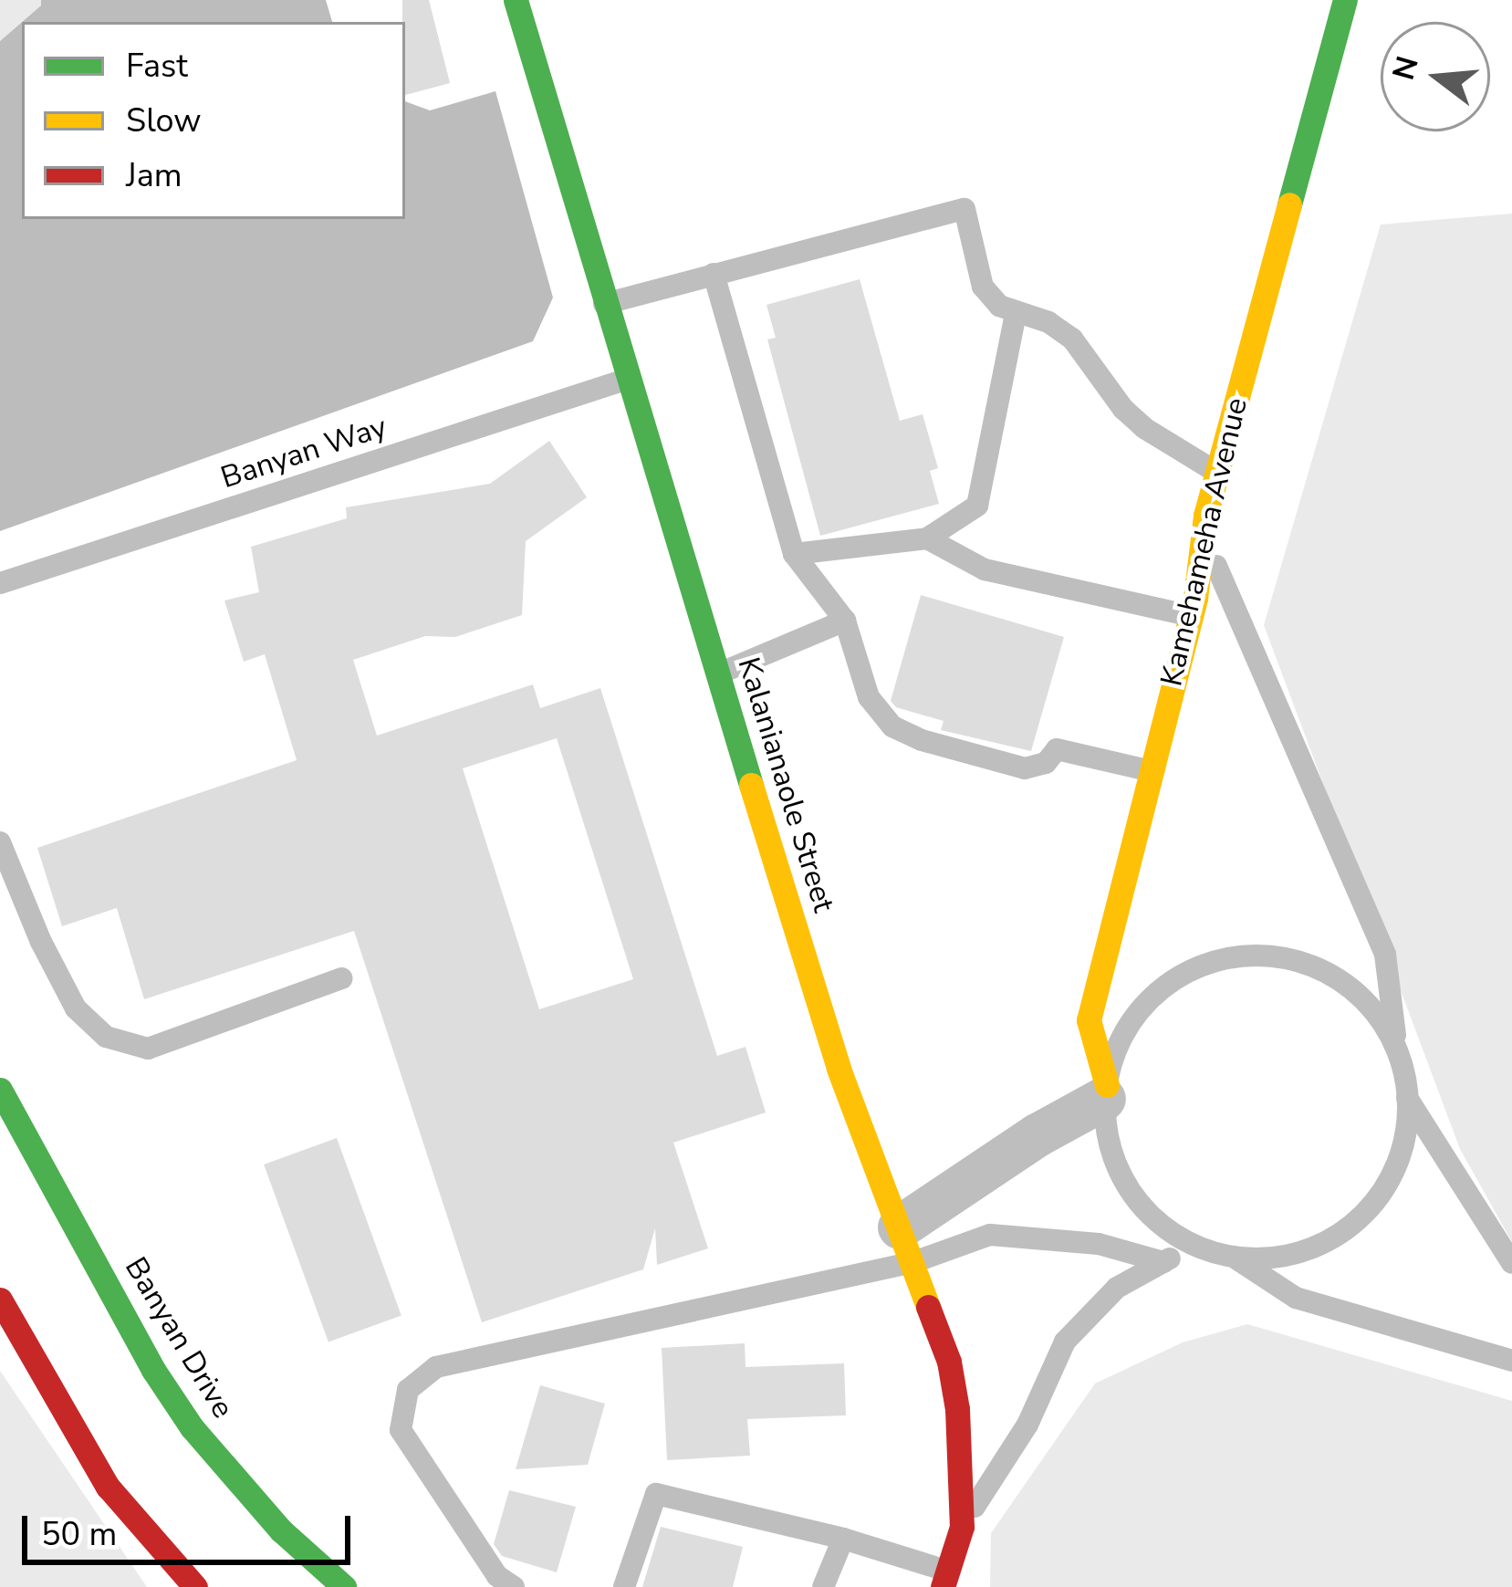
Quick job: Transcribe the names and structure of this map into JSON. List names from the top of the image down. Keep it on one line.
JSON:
{"streets":{"street":["Kamehameha Avenue","Kalanianaole Street","Banyan Drive"],"lane":["Banyan Way"]},"crossings":[["Banyan Way","Kalanianaole Street"]],"legend":["Fast","Slow","Jam"],"scale_bar":"50 m","north":"left"}
